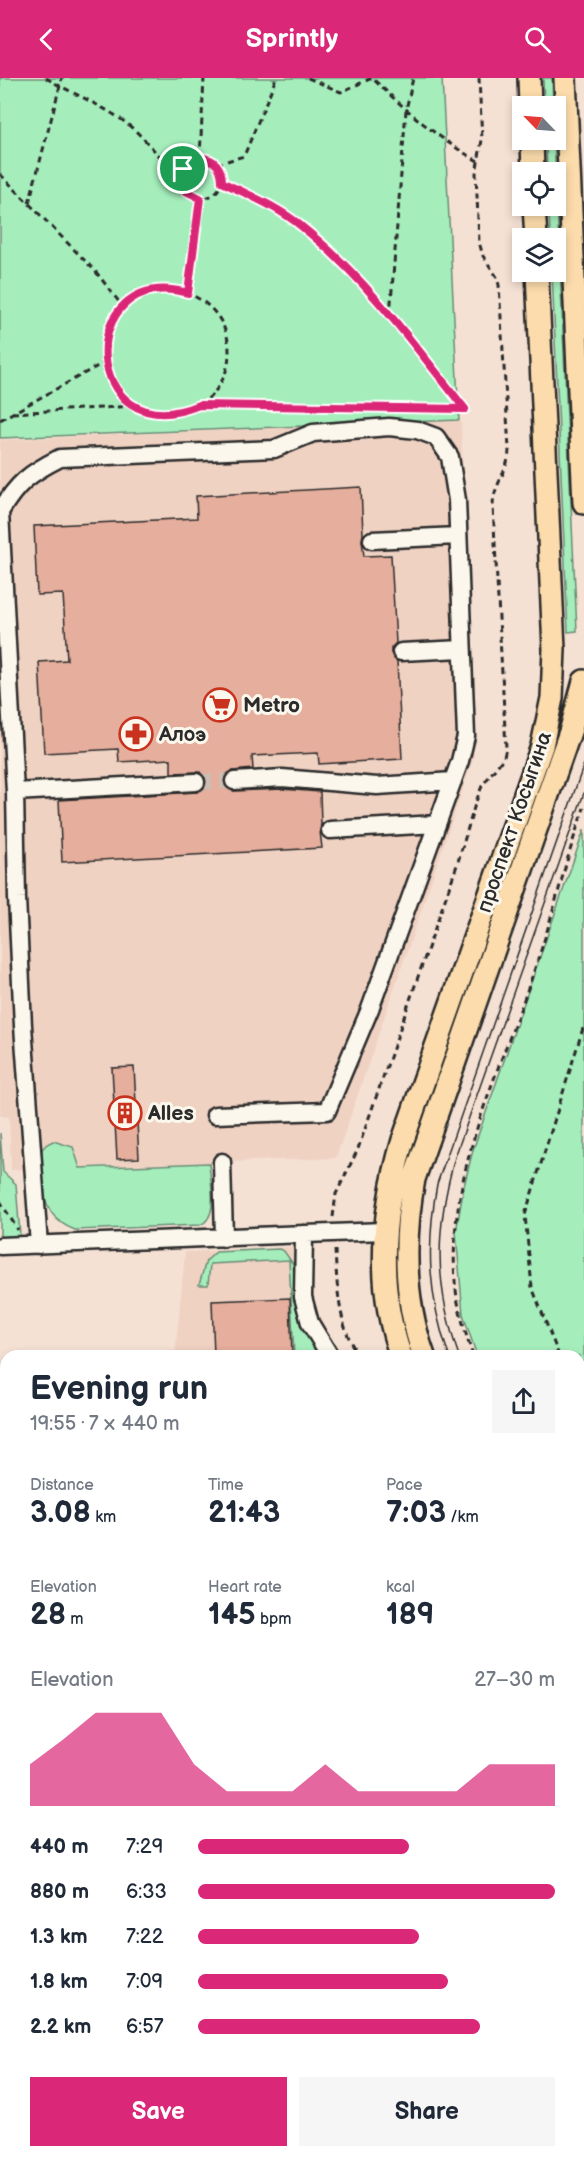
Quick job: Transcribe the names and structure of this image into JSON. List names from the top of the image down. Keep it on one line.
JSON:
{"streets":{"main road":["проспект Косыгина"]},"places":{"supermarket":["Metro"],"pharmacy":["Алоэ"],"building":["Alles"]},"north":"top left","page":{"header":"Sprintly","heading":["Evening run","19:55 · 7 × 440 m"],"stats":[["Distance","3.08 km"],["Time","21:43"],["Pace","7:03 /km"],["Elevation","28 m"],["Heart rate","145 bpm"],["kcal","189"]],"chart":["Elevation","27–30 m"],"list":[{"name":"440 m","note":"7:29"},{"name":"880 m","note":"6:33"},{"name":"1.3 km","note":"7:22"},{"name":"1.8 km","note":"7:09"},{"name":"2.2 km","note":"6:57"}],"buttons":["Save","Share"]}}
